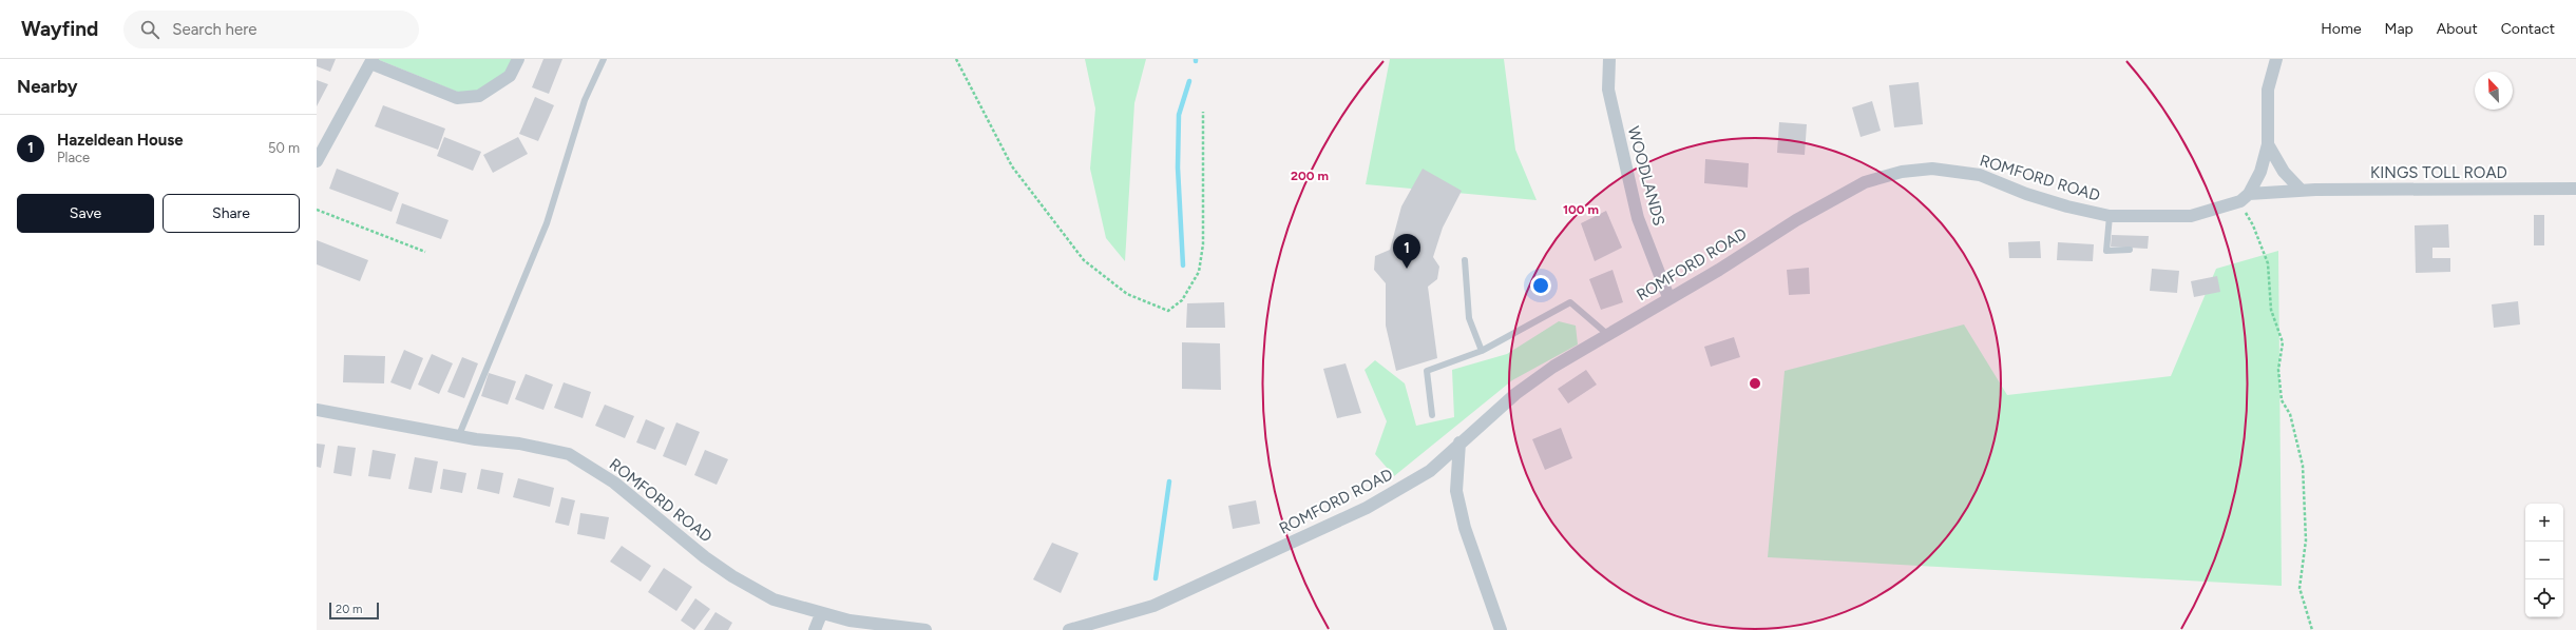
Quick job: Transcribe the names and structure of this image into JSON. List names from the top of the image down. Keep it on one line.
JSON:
{"streets":{"street":["KINGS TOLL ROAD","WOODLANDS","ROMFORD ROAD"]},"crossings":[["KINGS TOLL ROAD","ROMFORD ROAD"],["WOODLANDS","ROMFORD ROAD"]],"scale_bar":"20 m","north":"top left","page":{"header":"Wayfind","search":"Search here","nav":["Home","Map","About","Contact"],"heading":"Nearby","list":[{"mark":"1","name":"Hazeldean House","note":"Place","value":"50 m"}],"buttons":["Save","Share"],"pins":"1","map_buttons":["+","−"],"scale":"20 m"},"rings":["200 m","100 m"]}
